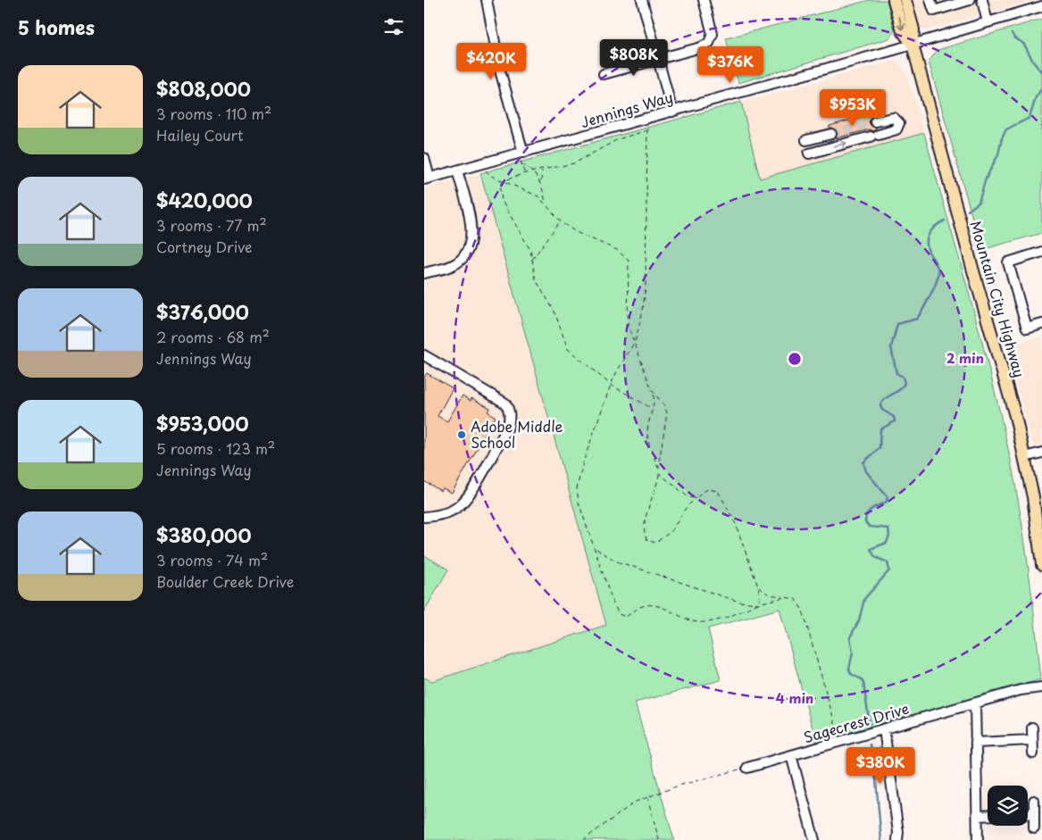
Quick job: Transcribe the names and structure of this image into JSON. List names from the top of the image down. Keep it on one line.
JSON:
{"streets":{"main road":["Mountain City Highway"],"street":["Jennings Way","Sagecrest Drive"]},"crossings":[["Jennings Way","Mountain City Highway"]],"places":["Adobe Middle School"],"page":{"heading":"5 homes","price":["$808K","$420K","$376K","$953K","$380K"],"list":[{"name":"$808,000","note":"3 rooms · 110 m² · Hailey Court"},{"name":"$420,000","note":"3 rooms · 77 m² · Cortney Drive"},{"name":"$376,000","note":"2 rooms · 68 m² · Jennings Way"},{"name":"$953,000","note":"5 rooms · 123 m² · Jennings Way"},{"name":"$380,000","note":"3 rooms · 74 m² · Boulder Creek Drive"}]},"rings":["2 min","4 min"]}
